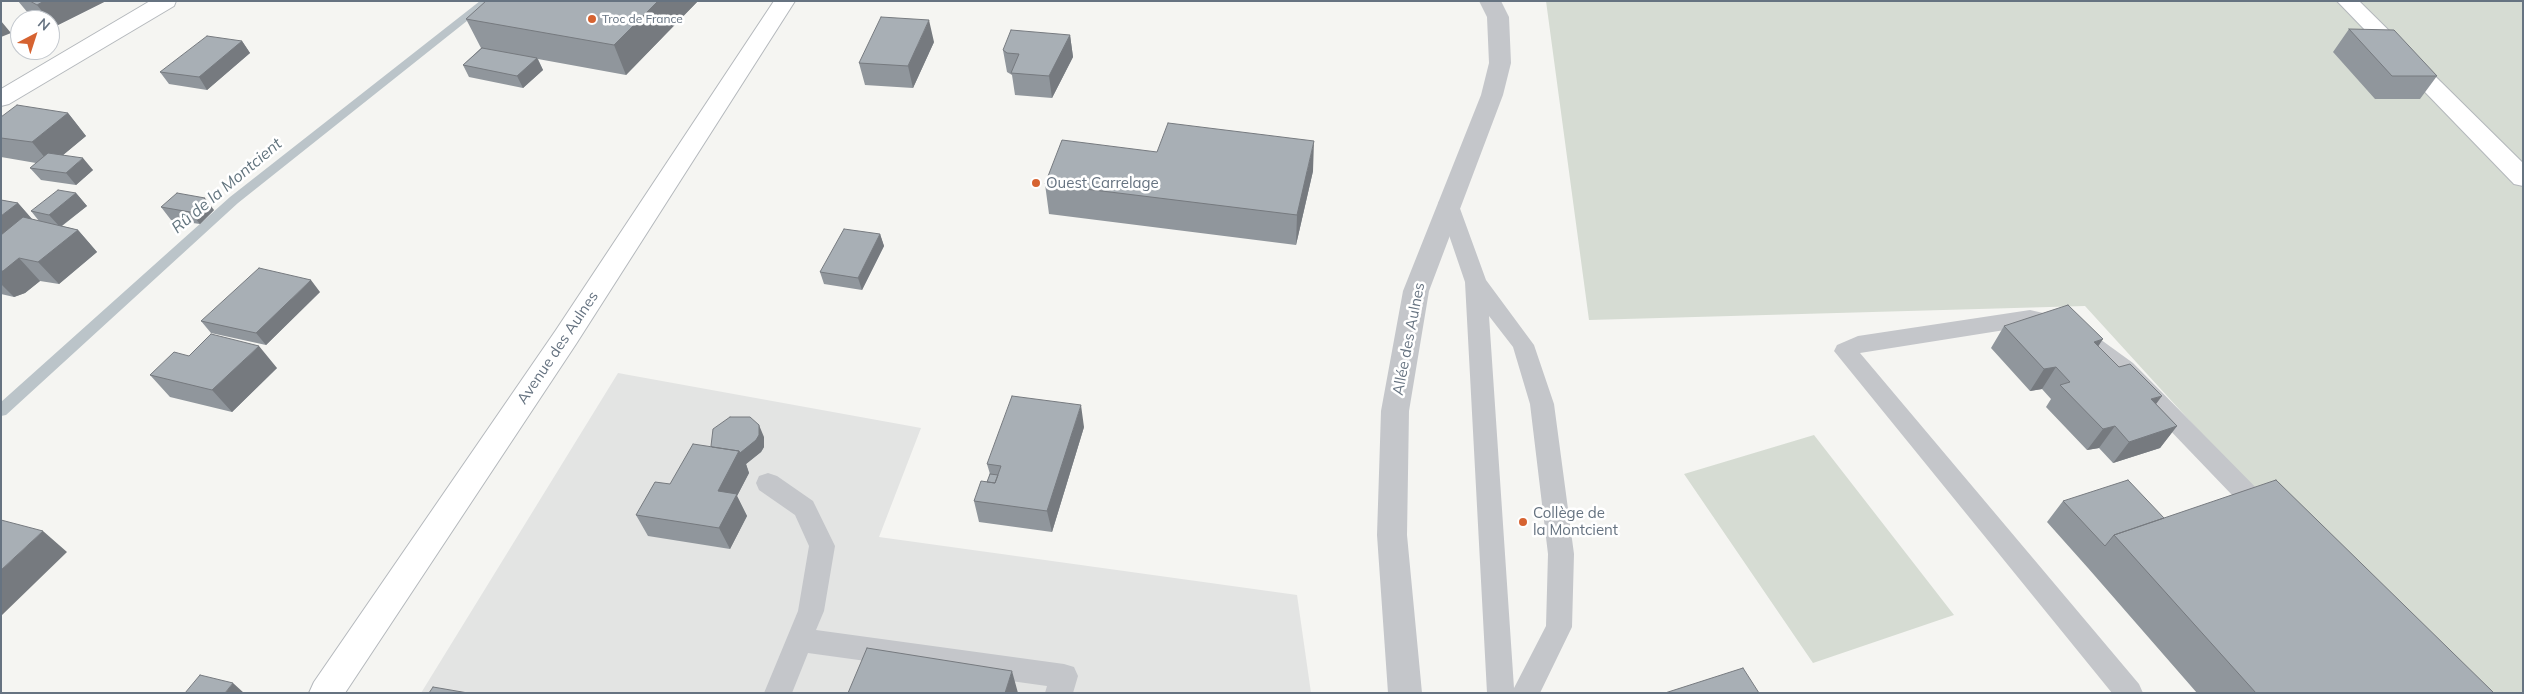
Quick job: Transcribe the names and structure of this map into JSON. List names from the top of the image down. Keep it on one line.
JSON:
{"streets":{"main road":["Avenue des Aulnes"],"street":["Allée des Aulnes"]},"water":["Rû de la Montcient"],"places":["Troc de France","Ouest Carrelage","Collège de la Montcient"],"north":"top right"}
